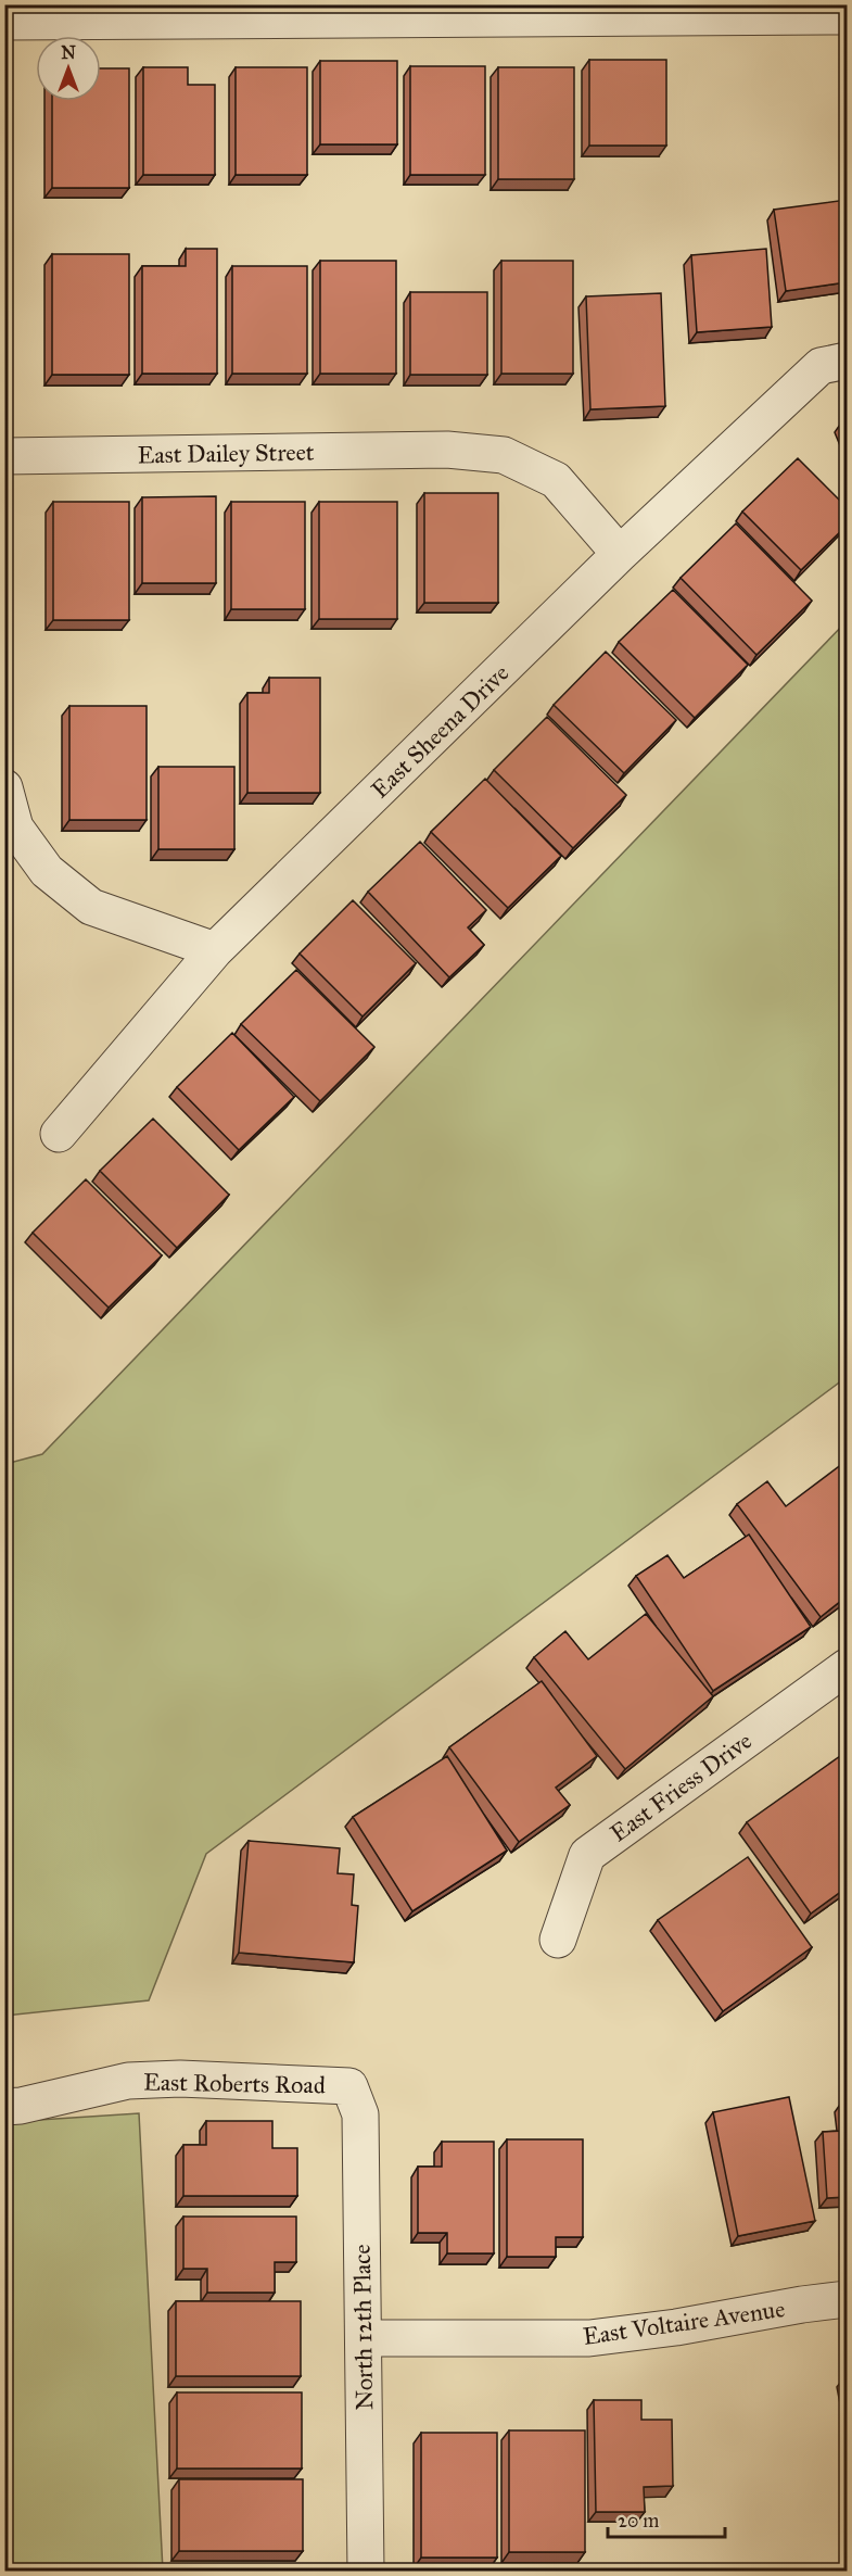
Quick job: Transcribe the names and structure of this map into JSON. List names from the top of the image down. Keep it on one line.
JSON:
{"streets":{"street":["East Dailey Street","East Sheena Drive","East Friess Drive","East Roberts Road","East Voltaire Avenue","North 12th Place"]},"crossings":[["East Dailey Street","East Sheena Drive"],["East Roberts Road","North 12th Place"],["East Voltaire Avenue","North 12th Place"]],"scale_bar":"20 m","north":"top"}
